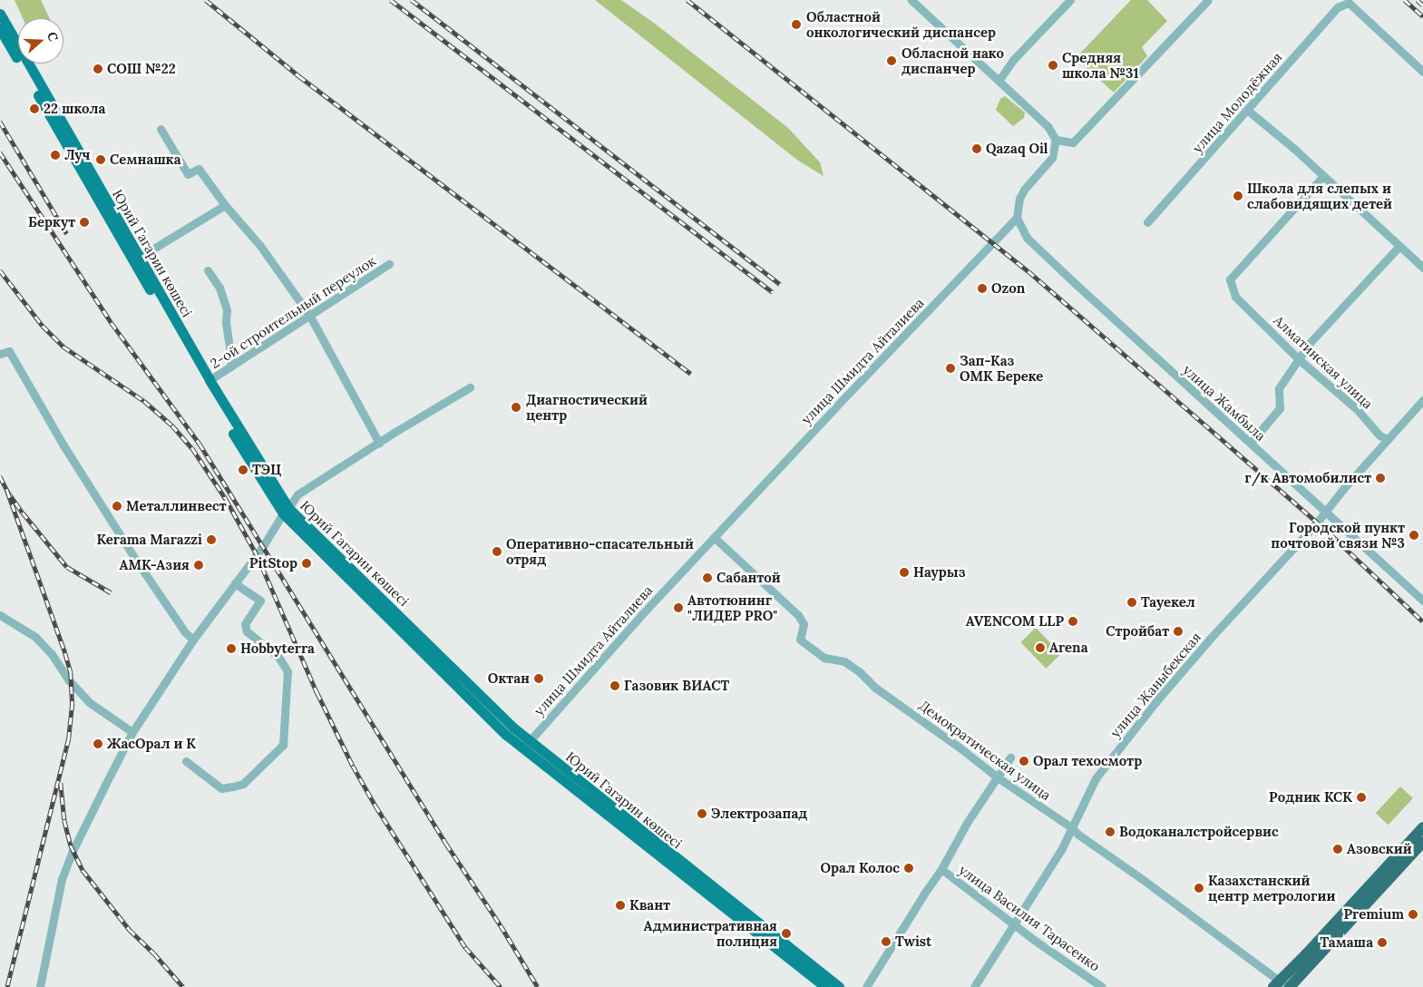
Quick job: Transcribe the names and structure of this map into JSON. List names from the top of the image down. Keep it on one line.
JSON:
{"streets":{"main road":["Юрий Гагарин көшесі"],"street":["улица Молодёжная","2-ой строительный переулок","улица Шмидта Айталиева","Алматинская улица","улица Жамбыла","улица Жаныбекская","Демократическая улица","улица Василия Тарасенко"]},"crossings":[["Юрий Гагарин көшесі","2-ой строительный переулок"],["Юрий Гагарин көшесі","улица Шмидта Айталиева"],["улица Шмидта Айталиева","улица Жамбыла"],["улица Шмидта Айталиева","Демократическая улица"],["Алматинская улица","улица Жаныбекская"],["улица Жамбыла","улица Жаныбекская"],["улица Жаныбекская","Демократическая улица"],["улица Жаныбекская","улица Василия Тарасенко"]],"places":["Областной онкологический диспансер","Обласной нако диспанчер","Средняя школа №31","СОШ №22","22 школа","Qazaq Oil","Луч","Семнашка","Школа для слепых и слабовидящих детей","Беркут","Ozon","Зап-Каз ОМК Береке","Диагностический центр","ТЭЦ","г/к Автомобилист","Металлинвест","Городской пункт почтовой связи №3","Kerama Marazzi","Оперативно-спасательный отряд","PitStop","АМК-Азия","Наурыз","Сабантой","Тауекел","Автотюнинг \"ЛИДЕР PRO\"","AVENCOM LLP","Стройбат","Arena","Hobbyterra","Октан","Газовик ВИАСТ","ЖасОрал и К","Орал техосмотр","Родник КСК","Электрозапад","Водоканалстройсервис","Азовский","Орал Колос","Казахстанский центр метрологии","Квант","Premium","Административная полиция","Twist","Тамаша"],"north":"right"}
